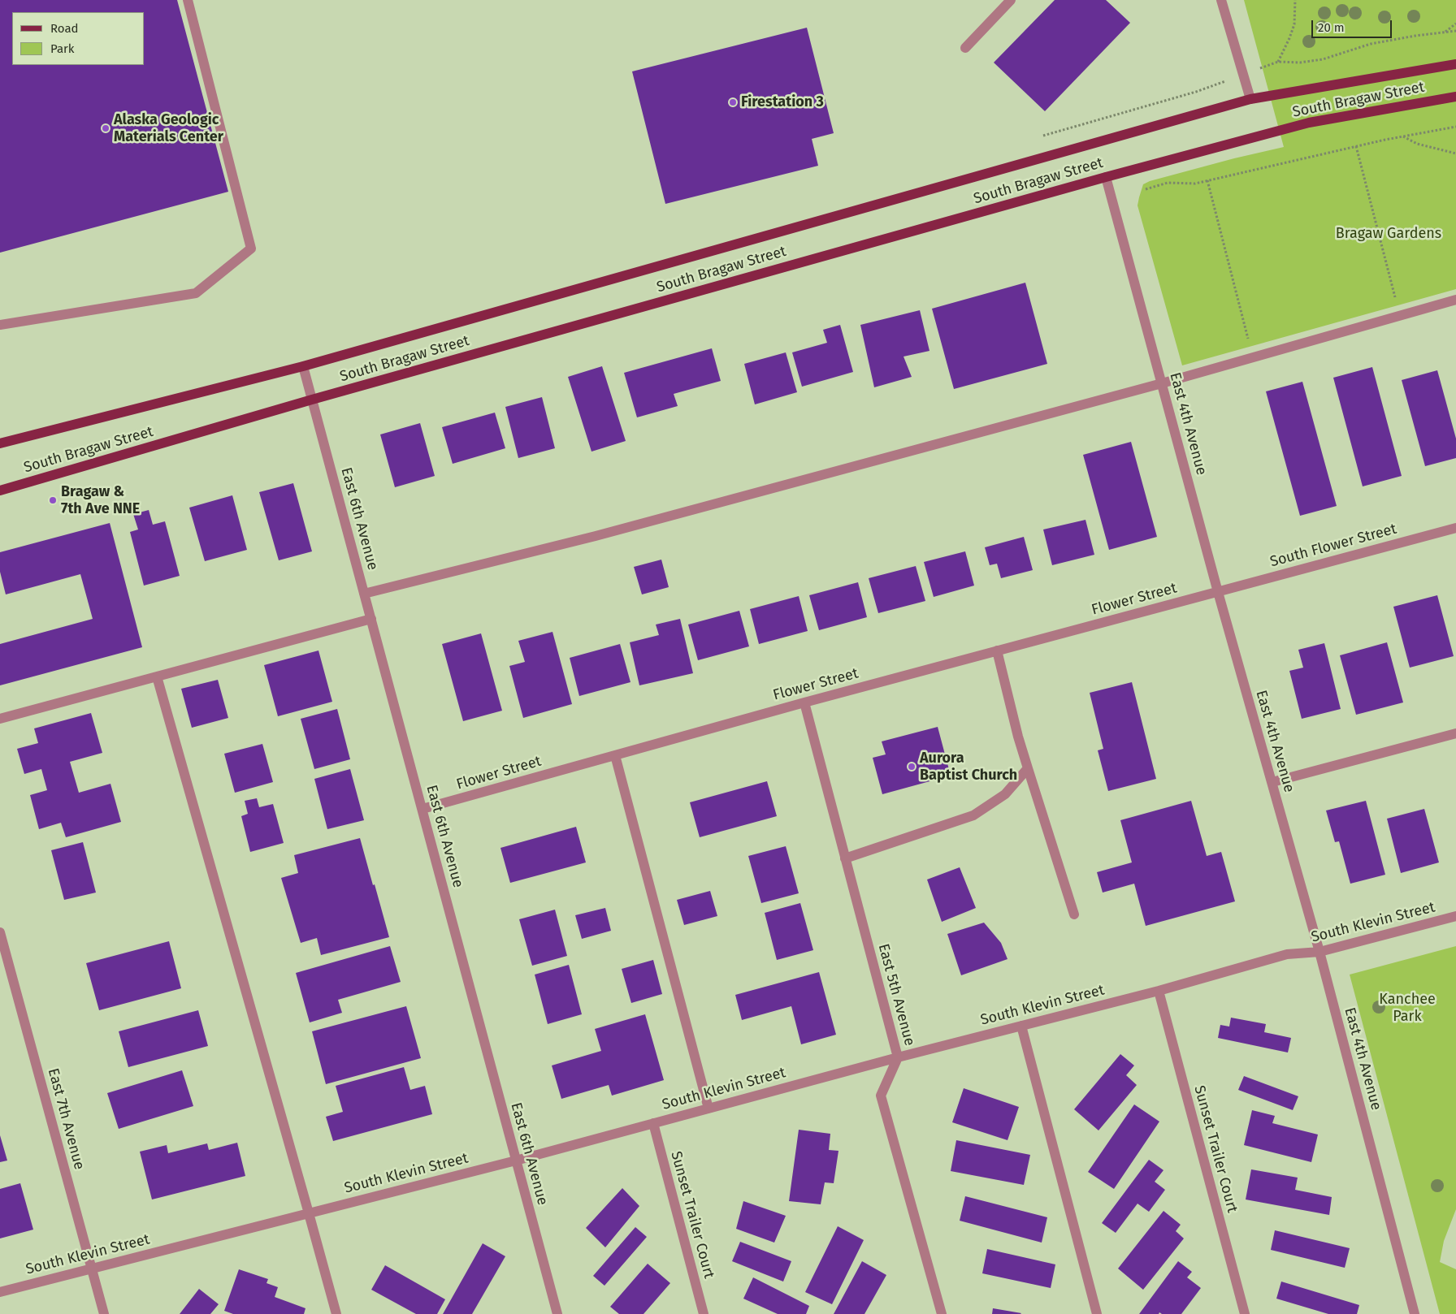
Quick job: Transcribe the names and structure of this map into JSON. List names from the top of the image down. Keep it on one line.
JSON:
{"streets":{"main road":["South Bragaw Street"],"street":["East 4th Avenue","East 6th Avenue","South Flower Street","Flower Street","South Klevin Street","East 5th Avenue","East 7th Avenue","Sunset Trailer Court"]},"crossings":[["South Bragaw Street","East 4th Avenue"],["South Bragaw Street","East 6th Avenue"],["East 4th Avenue","South Flower Street"],["East 4th Avenue","Flower Street"],["East 4th Avenue","South Klevin Street"],["East 6th Avenue","Flower Street"],["East 6th Avenue","South Klevin Street"],["South Flower Street","Flower Street"],["Flower Street","East 5th Avenue"],["South Klevin Street","East 5th Avenue"],["South Klevin Street","East 7th Avenue"],["South Klevin Street","Sunset Trailer Court"]],"parks":["Bragaw Gardens","Kanchee Park"],"places":["Firestation 3","Alaska Geologic Materials Center","Bragaw & 7th Ave NNE","Aurora Baptist Church"],"legend":["Road","Park"],"scale_bar":"20 m"}
